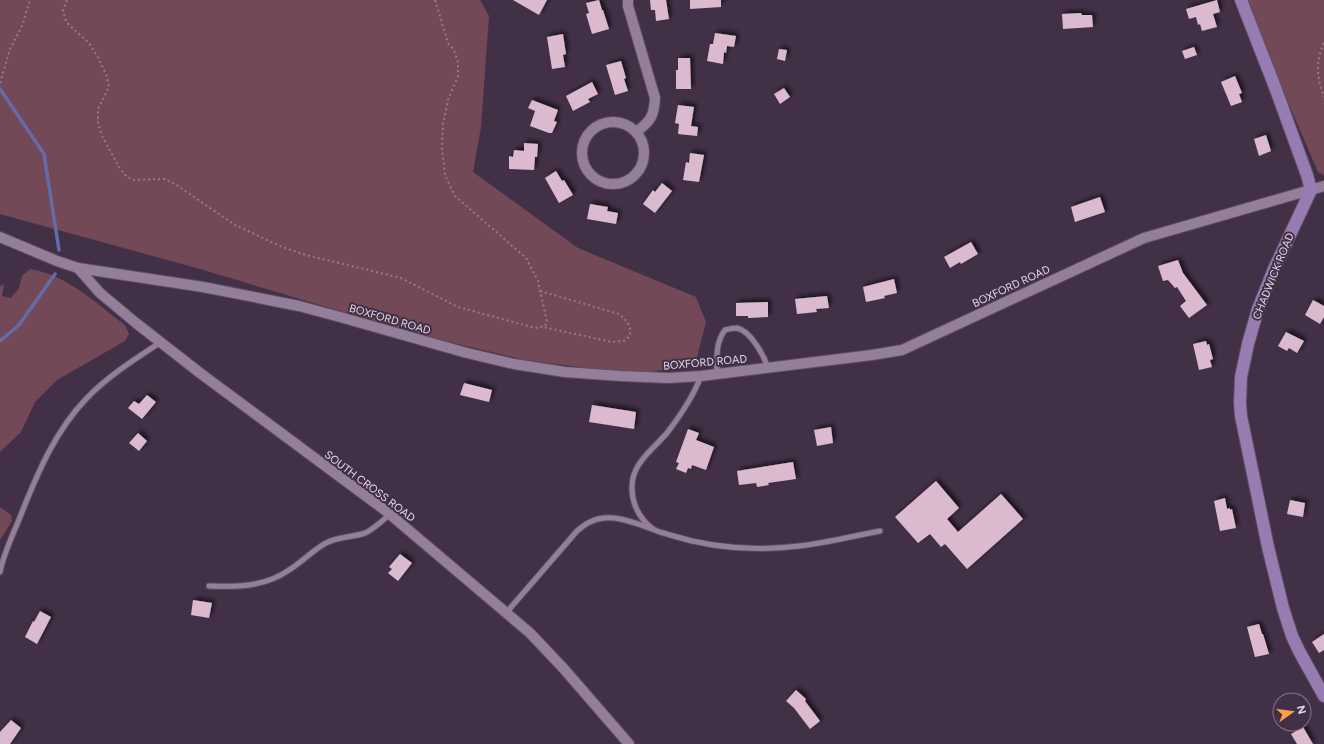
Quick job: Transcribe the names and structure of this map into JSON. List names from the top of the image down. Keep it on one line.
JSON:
{"streets":{"street":["CHADWICK ROAD","BOXFORD ROAD","SOUTH CROSS ROAD"]},"crossings":[["CHADWICK ROAD","BOXFORD ROAD"],["BOXFORD ROAD","SOUTH CROSS ROAD"]],"north":"right"}
